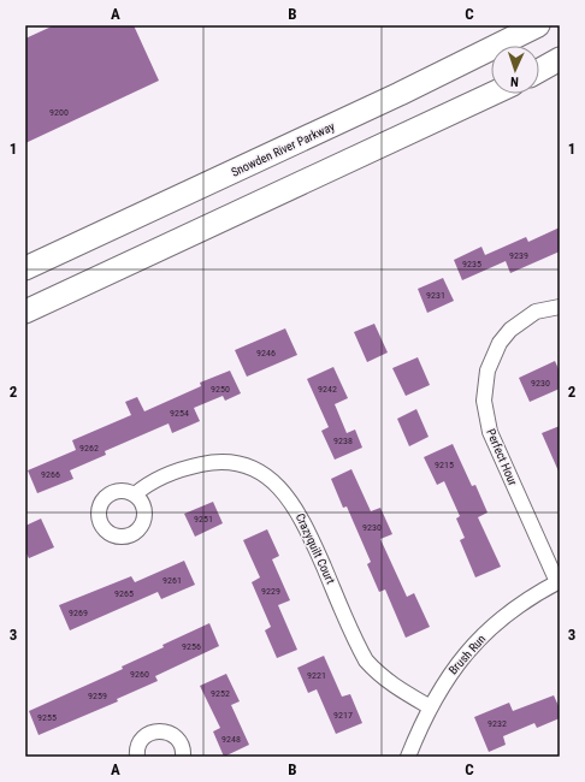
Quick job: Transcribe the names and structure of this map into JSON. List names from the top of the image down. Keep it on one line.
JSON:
{"streets":{"main road":["Snowden River Parkway"],"street":["Perfect Hour","Crazyquilt Court","Brush Run"]},"crossings":[["Perfect Hour","Brush Run"],["Crazyquilt Court","Brush Run"]],"house_numbers":["9200","9239","9235","9231","9246","9230","9250","9242","9254","9238","9262","9215","9266","9251","9230","9261","9229","9265","9269","9256","9260","9221","9252","9259","9217","9255","9232","9248"],"north":"bottom","grid":{"columns":["A","B","C"],"rows":["1","2","3"]}}
